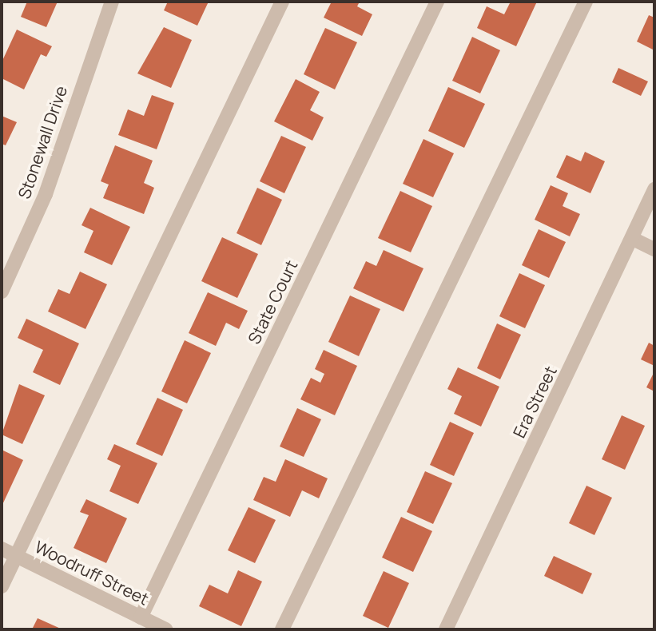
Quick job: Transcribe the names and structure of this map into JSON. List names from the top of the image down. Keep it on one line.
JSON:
{"streets":{"street":["Stonewall Drive","State Court","Era Street","Woodruff Street"]},"crossings":[["State Court","Woodruff Street"]]}
